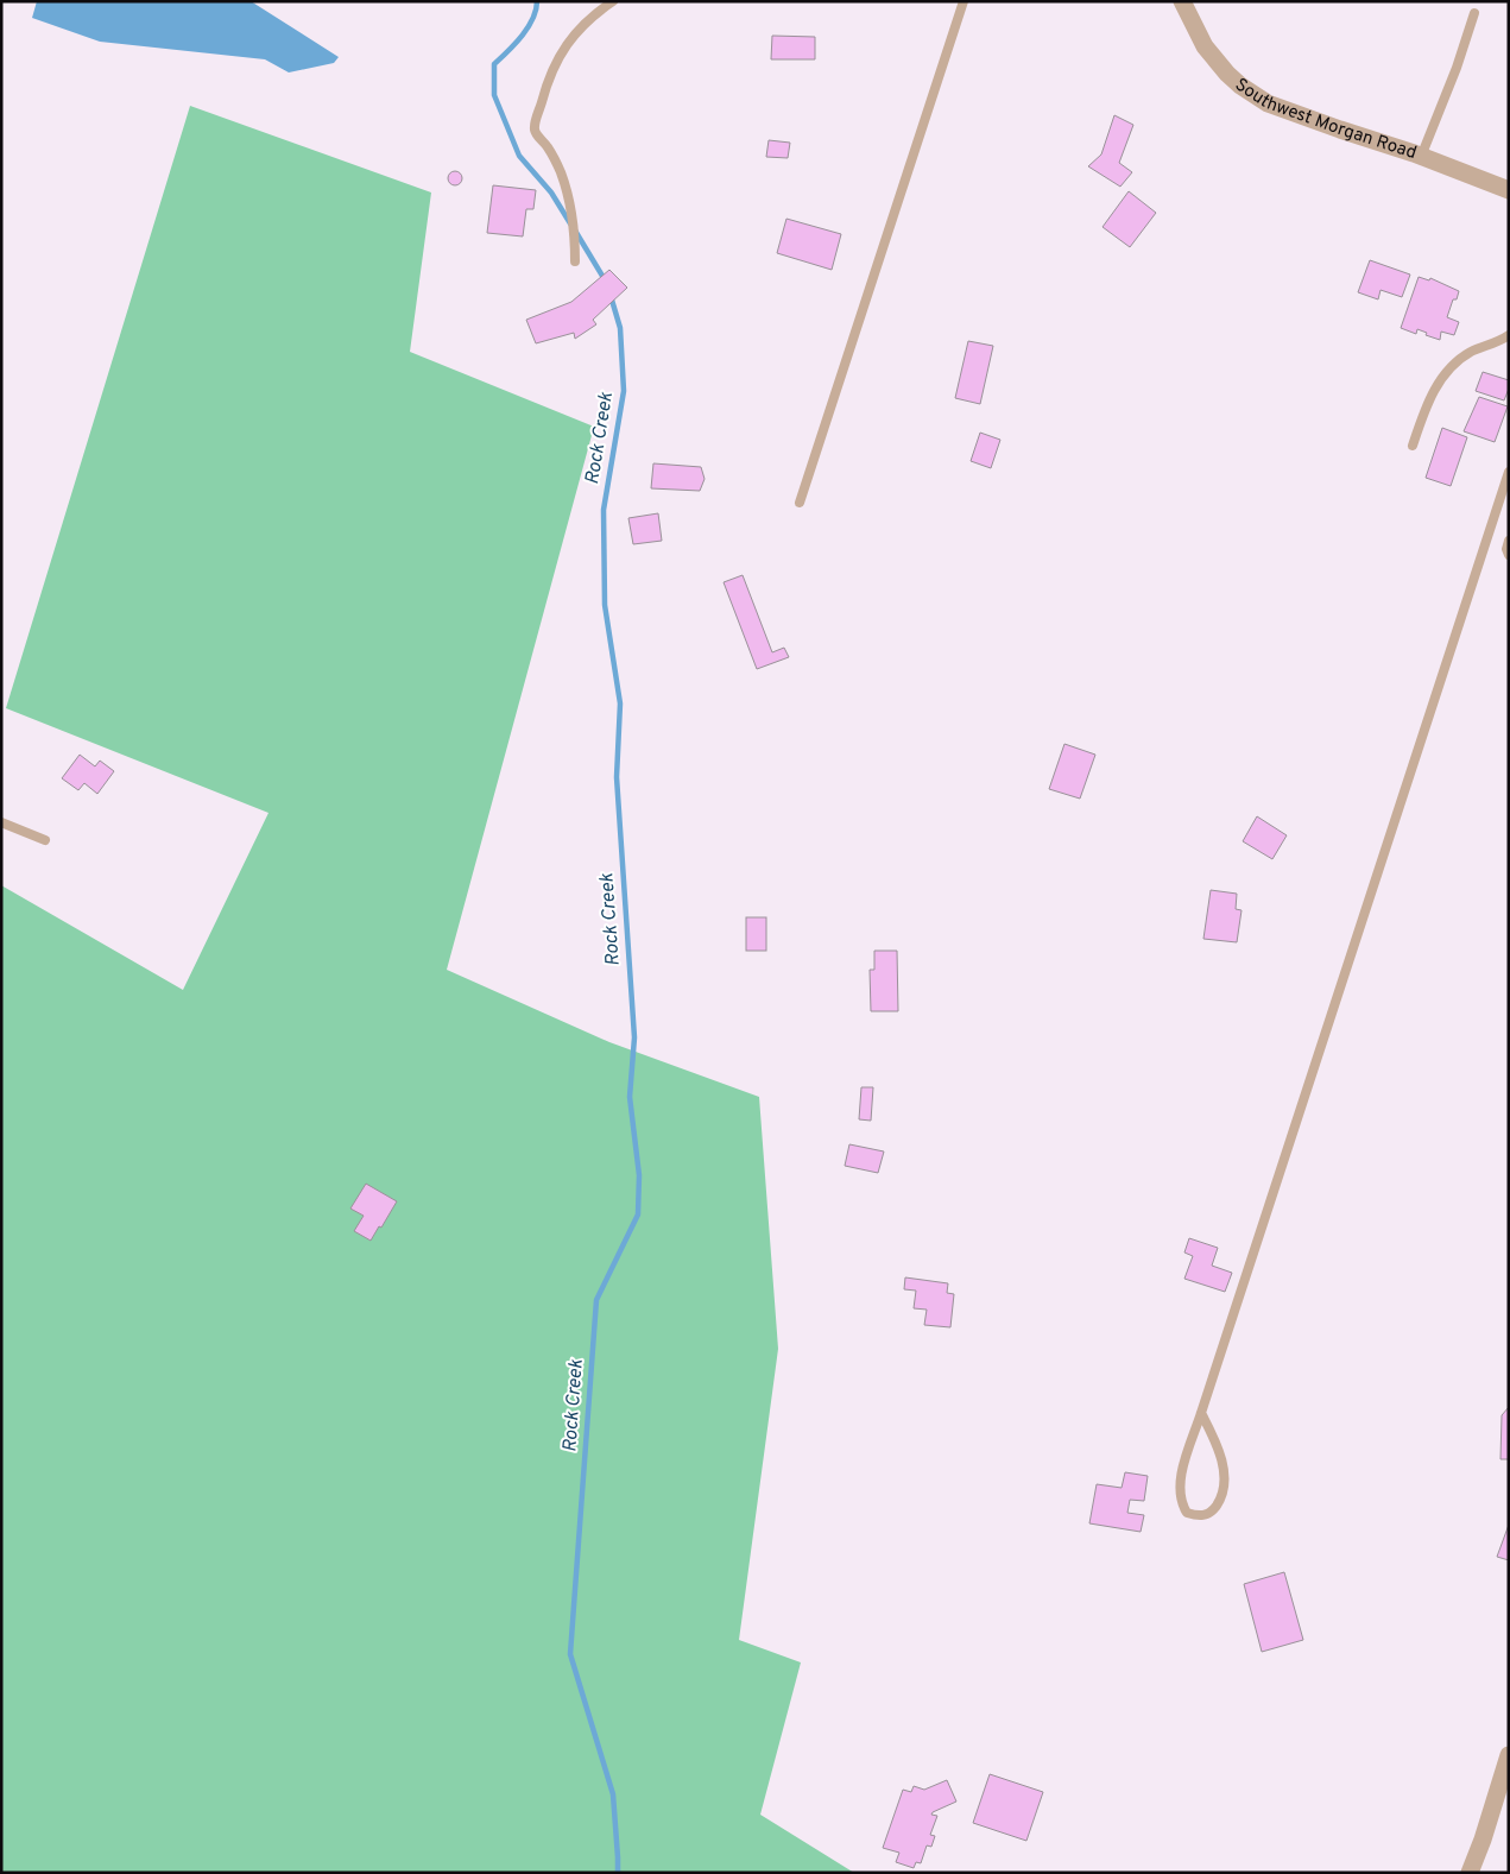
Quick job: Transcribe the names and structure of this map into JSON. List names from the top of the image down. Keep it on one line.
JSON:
{"streets":{"street":["Southwest Morgan Road"]},"water":["Rock Creek"]}
